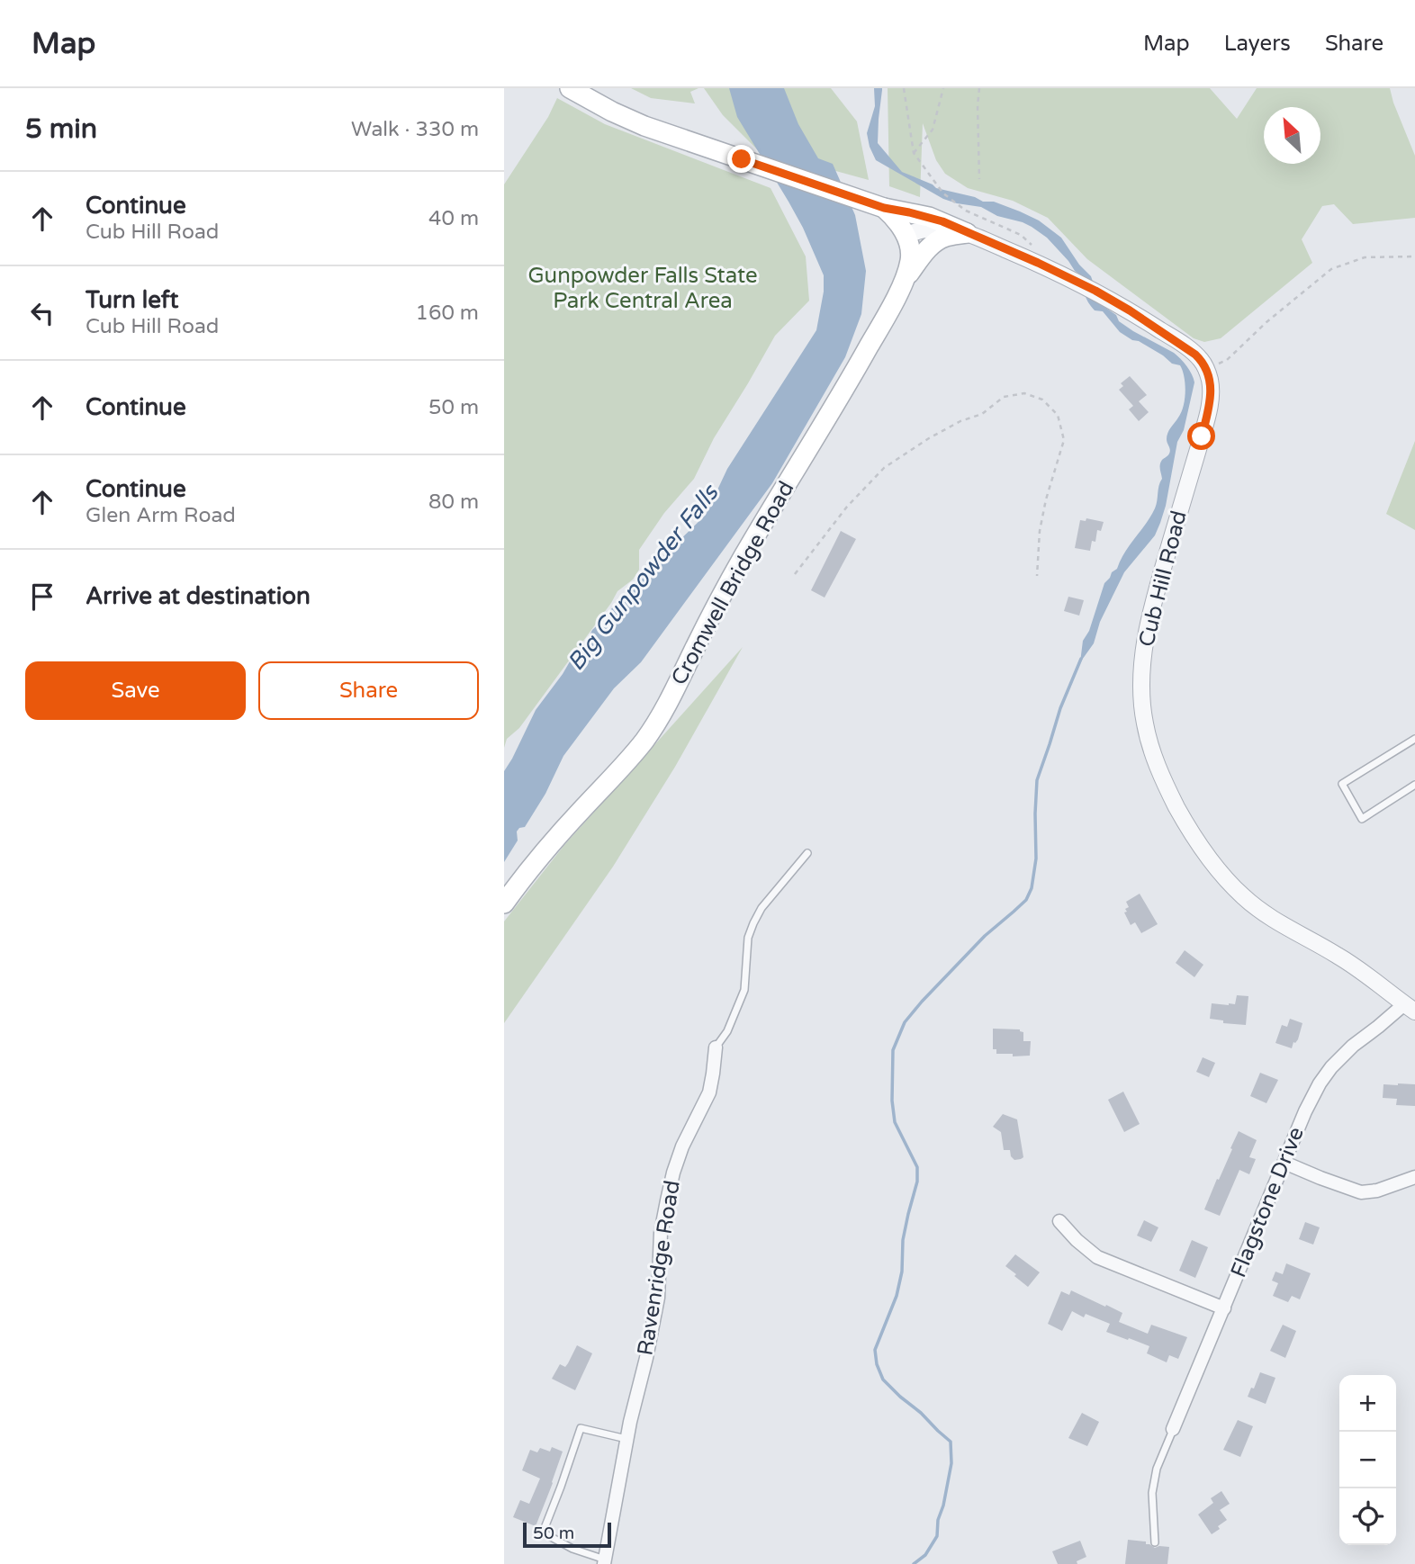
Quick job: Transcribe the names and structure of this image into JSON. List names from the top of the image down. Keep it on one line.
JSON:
{"streets":{"main road":["Cromwell Bridge Road"],"street":["Cub Hill Road","Flagstone Drive","Ravenridge Road"]},"crossings":[["Cub Hill Road","Flagstone Drive"]],"water":["Big Gunpowder Falls"],"parks":["Gunpowder Falls State Park Central Area"],"scale_bar":"50 m","north":"top left","page":{"header":"Map","nav":["Map","Layers","Share"],"heading":["5 min","Walk · 330 m"],"list":[["Continue","Cub Hill Road","40 m"],["Turn left","Cub Hill Road","160 m"],["Continue","50 m"],["Continue","Glen Arm Road","80 m"],"Arrive at destination"],"buttons":["Save","Share"],"map_buttons":["+","−"],"scale":"50 m"}}
